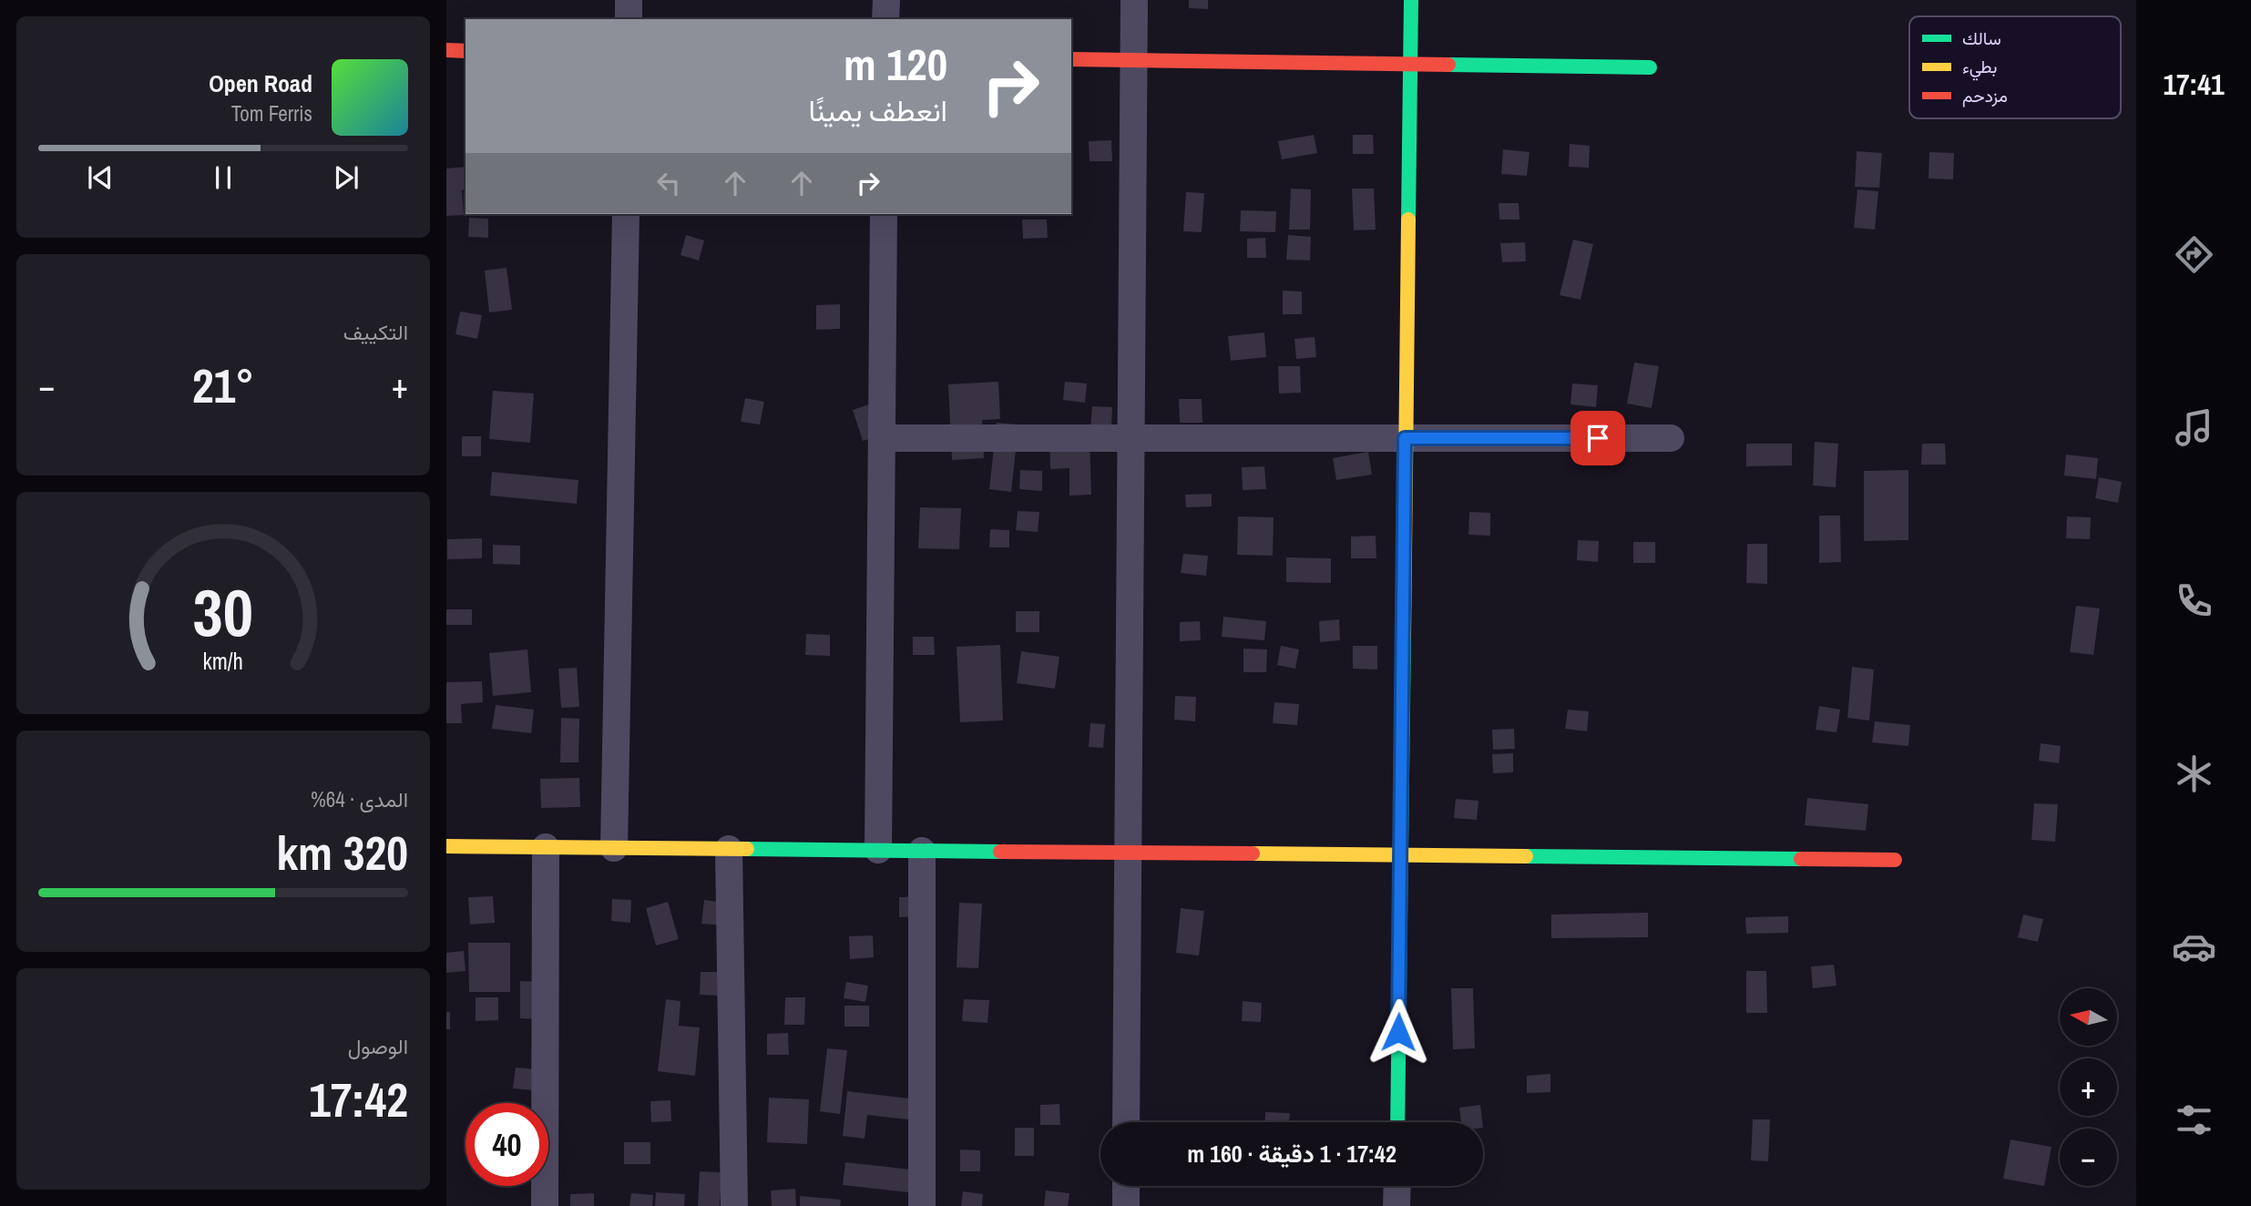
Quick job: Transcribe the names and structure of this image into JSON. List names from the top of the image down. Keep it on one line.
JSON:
{"legend":["سالك","بطيء","مزدحم"],"north":"left","page":{"tabs":"17:41","turn":["120 m","انعطف يمينًا"],"song":["Open Road","Tom Ferris"],"tile":["التكييف",["المدى · 64%","320 km"],["الوصول","17:42"]],"heat":["−","21°","+"],"map_buttons":["+","−"],"limit":"40","trip":"17:42 · 1 دقيقة · 160 m","gauge":["30","km/h"]}}
